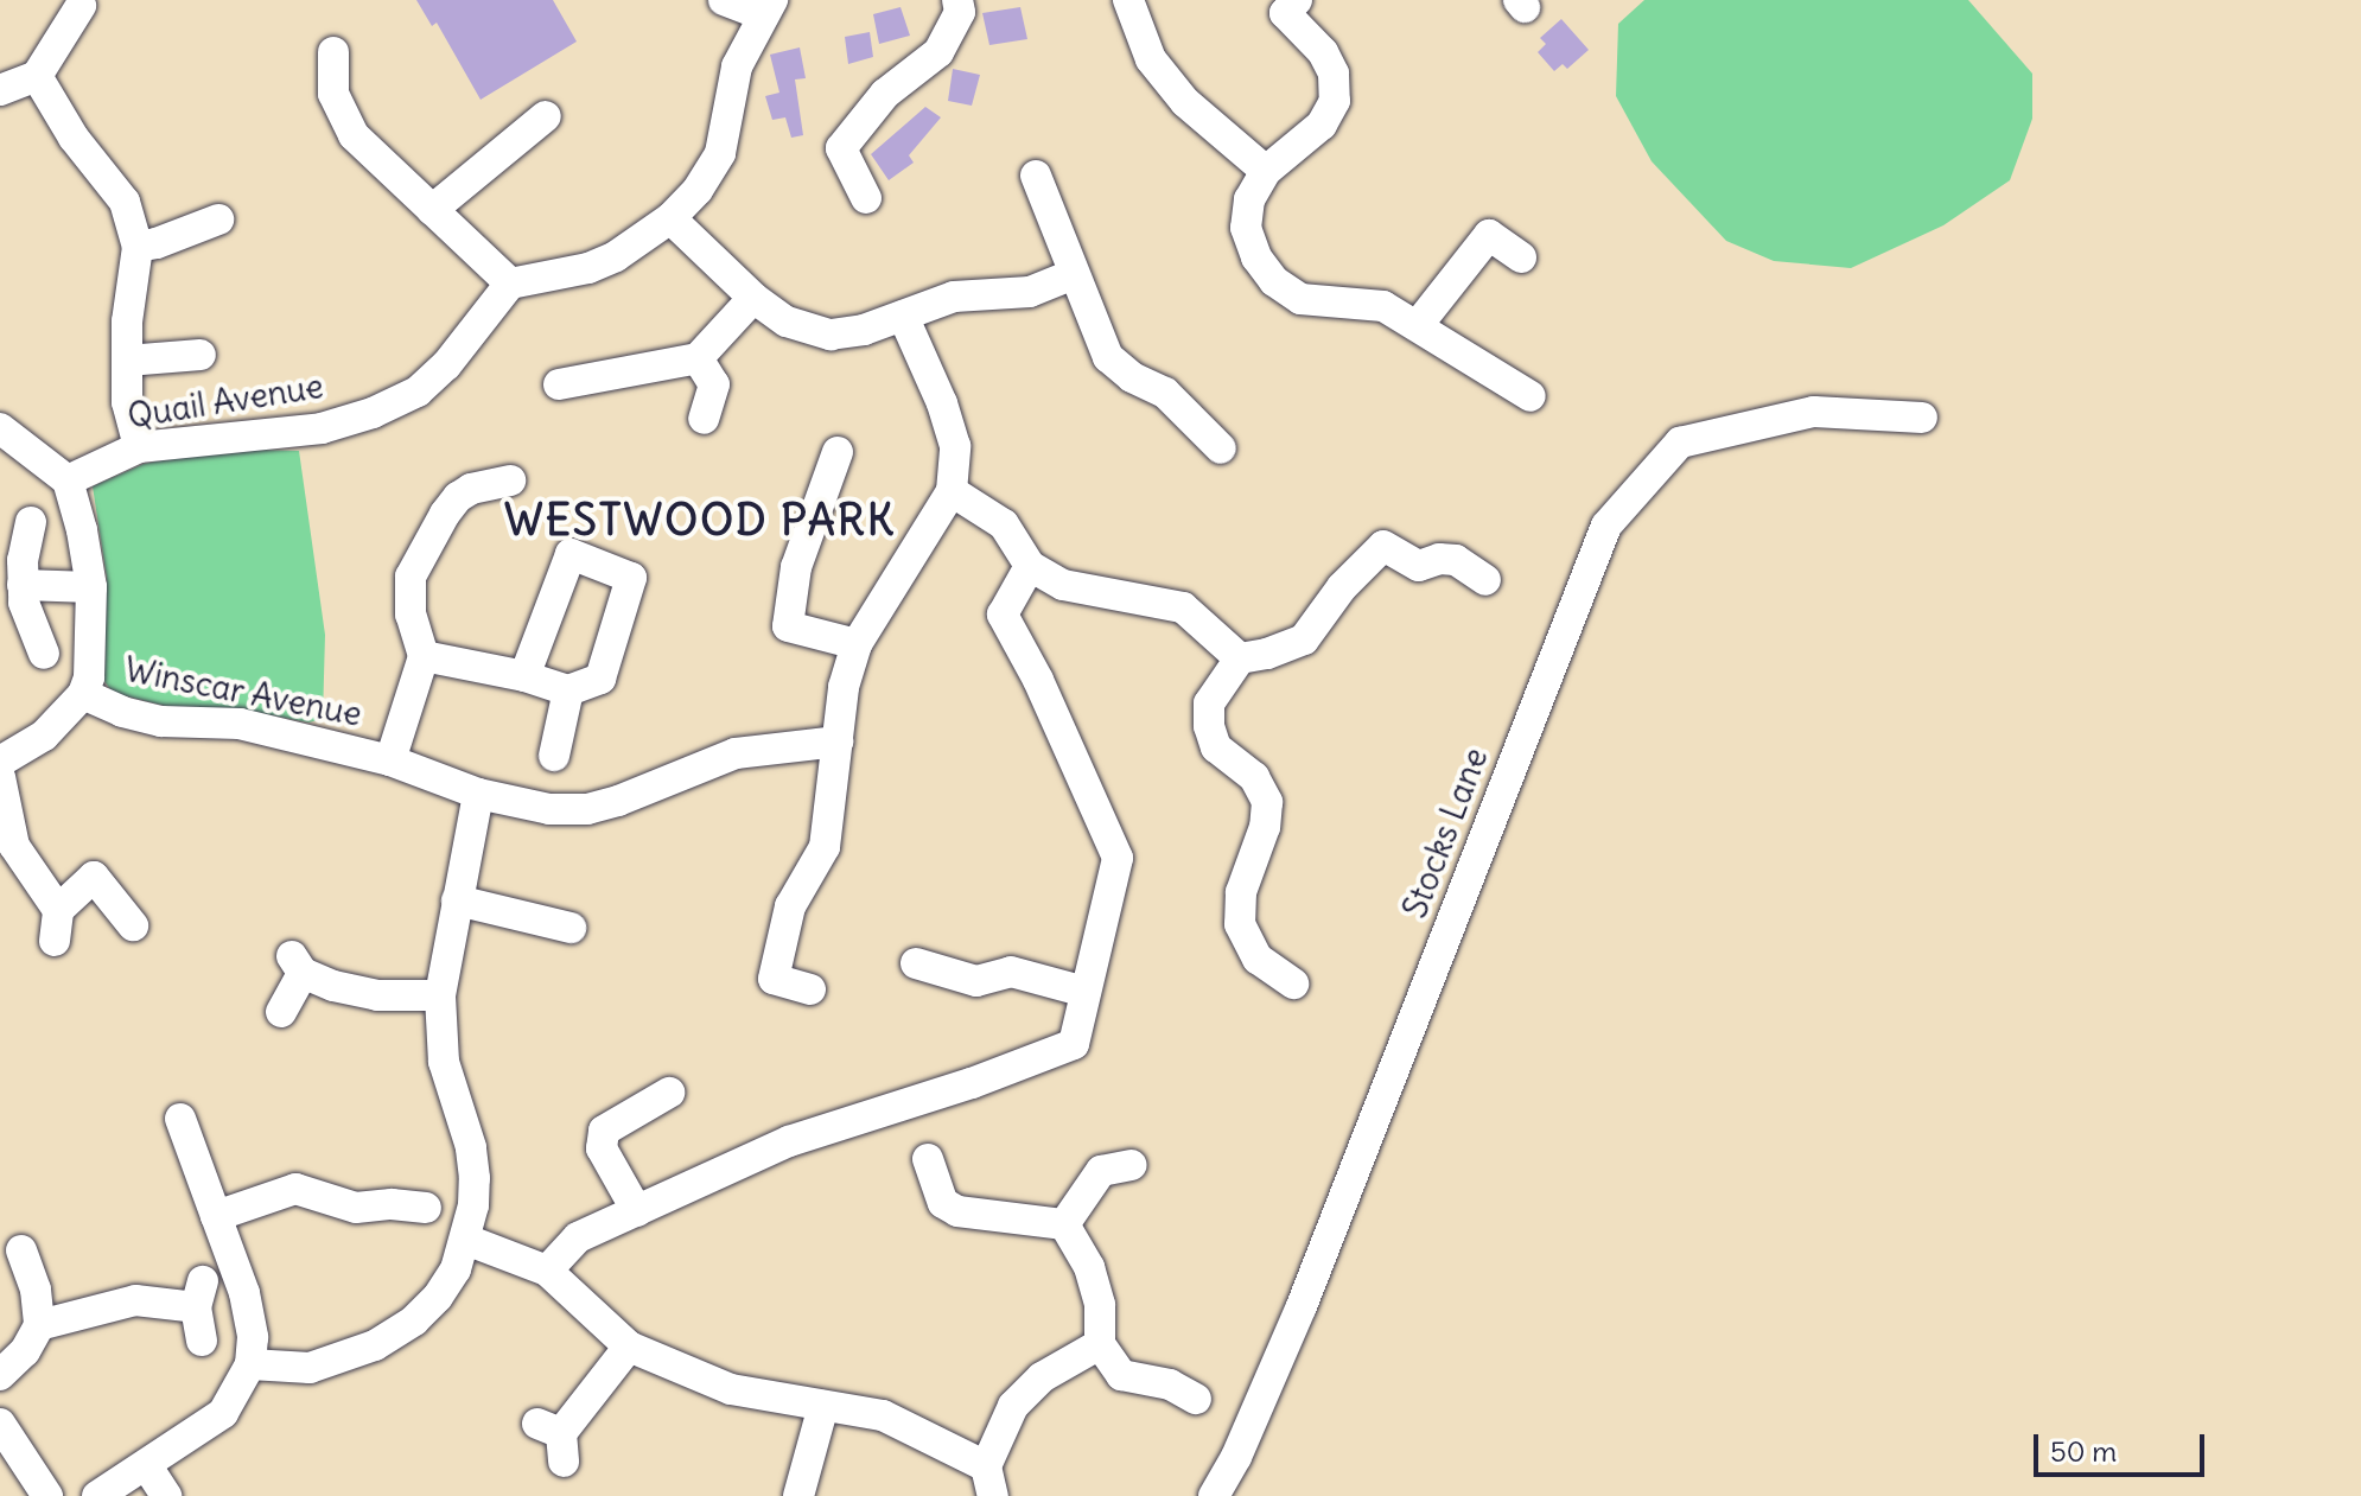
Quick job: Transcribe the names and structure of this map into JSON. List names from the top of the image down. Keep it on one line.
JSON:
{"streets":{"street":["Quail Avenue","Winscar Avenue","Stocks Lane"]},"crossings":[["Quail Avenue","Winscar Avenue"]],"districts":["WESTWOOD PARK"],"scale_bar":"50 m"}
